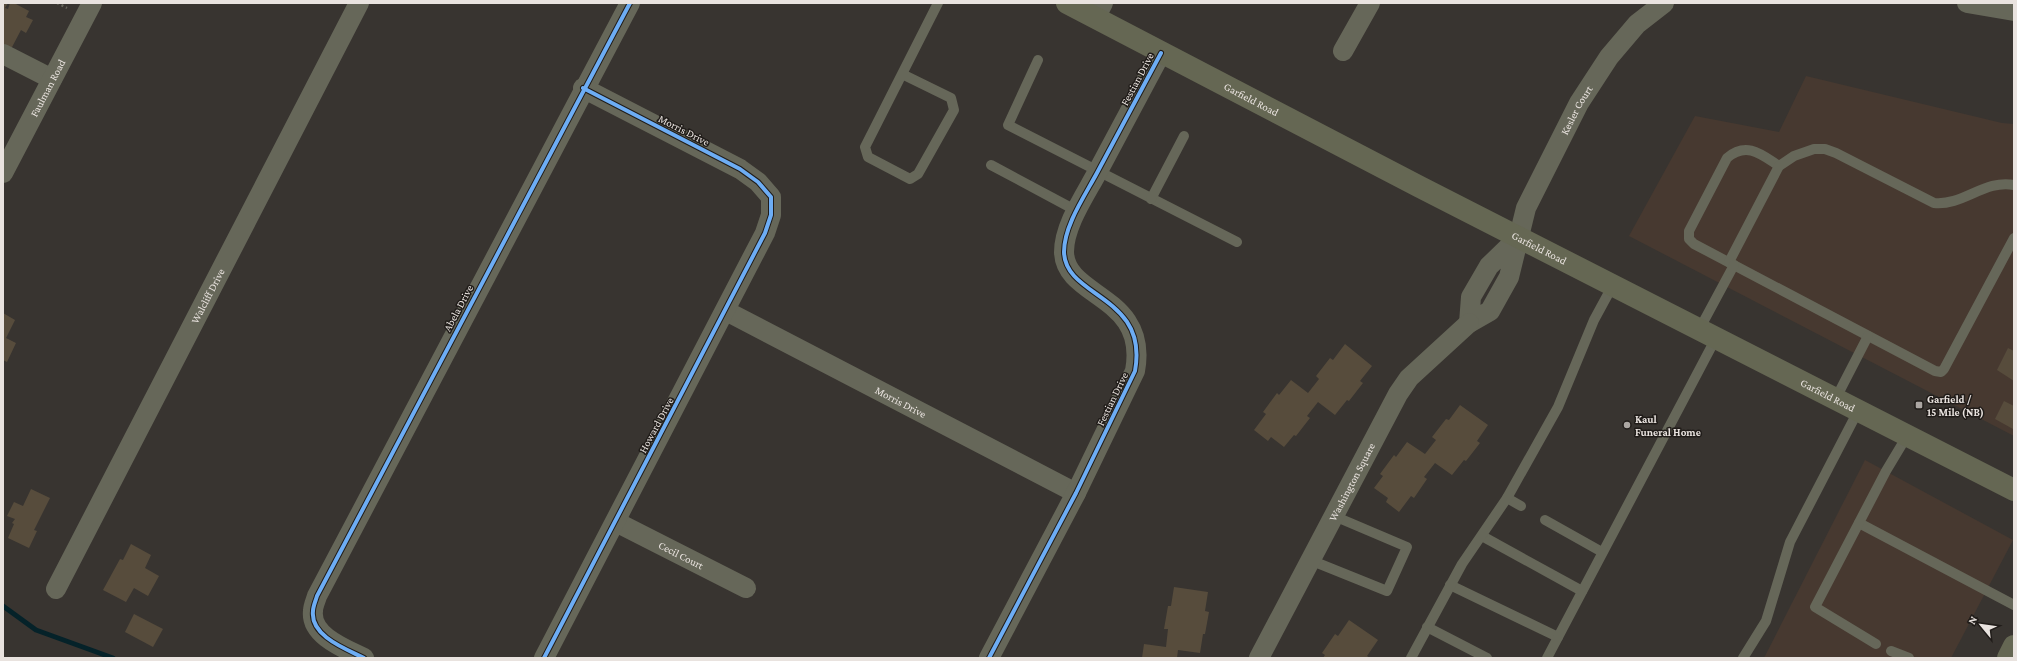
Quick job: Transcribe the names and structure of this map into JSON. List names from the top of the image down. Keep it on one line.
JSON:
{"streets":{"main road":["Garfield Road"],"street":["Festian Drive","Faulman Road","Kesler Court","Morris Drive","Walcliff Drive","Abela Drive","Howard Drive","Washington Square","Cecil Court"]},"crossings":[["Festian Drive","Garfield Road"],["Festian Drive","Morris Drive"],["Garfield Road","Kesler Court"],["Garfield Road","Washington Square"],["Kesler Court","Washington Square"],["Morris Drive","Abela Drive"],["Morris Drive","Howard Drive"],["Howard Drive","Cecil Court"]],"places":{"transit":["Garfield / 15 Mile (NB)"],"other":["Kaul Funeral Home"]},"north":"top left"}
